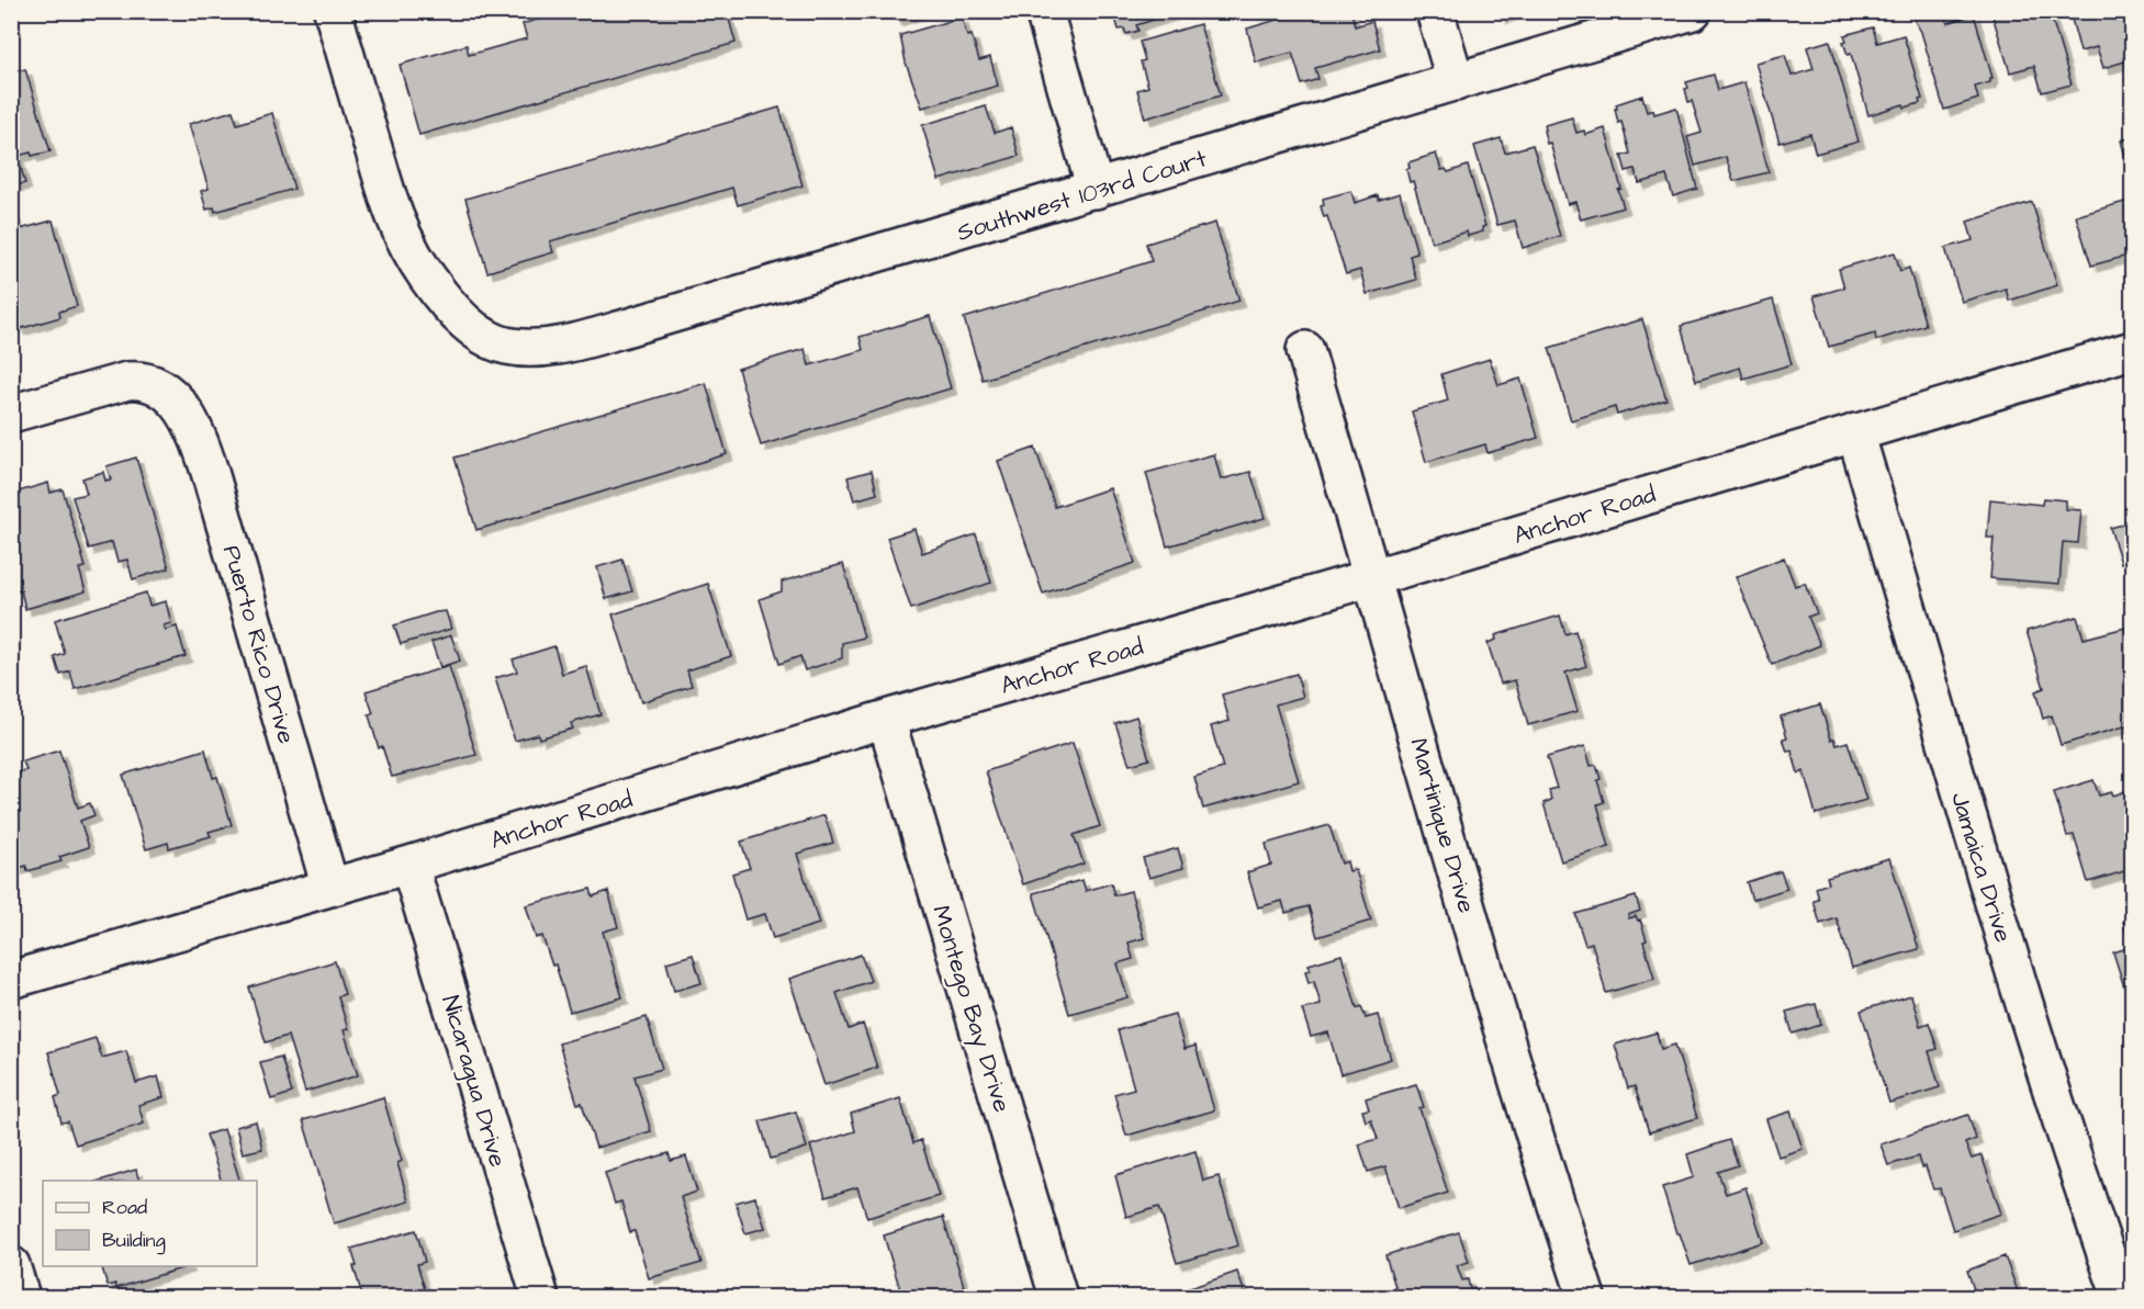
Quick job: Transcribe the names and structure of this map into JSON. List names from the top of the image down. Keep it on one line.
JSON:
{"streets":{"street":["Southwest 103rd Court","Anchor Road","Puerto Rico Drive","Martinique Drive","Jamaica Drive","Montego Bay Drive","Nicaragua Drive"]},"crossings":[["Anchor Road","Puerto Rico Drive"],["Anchor Road","Martinique Drive"],["Anchor Road","Jamaica Drive"],["Anchor Road","Montego Bay Drive"],["Anchor Road","Nicaragua Drive"]],"legend":["Road","Building"]}
